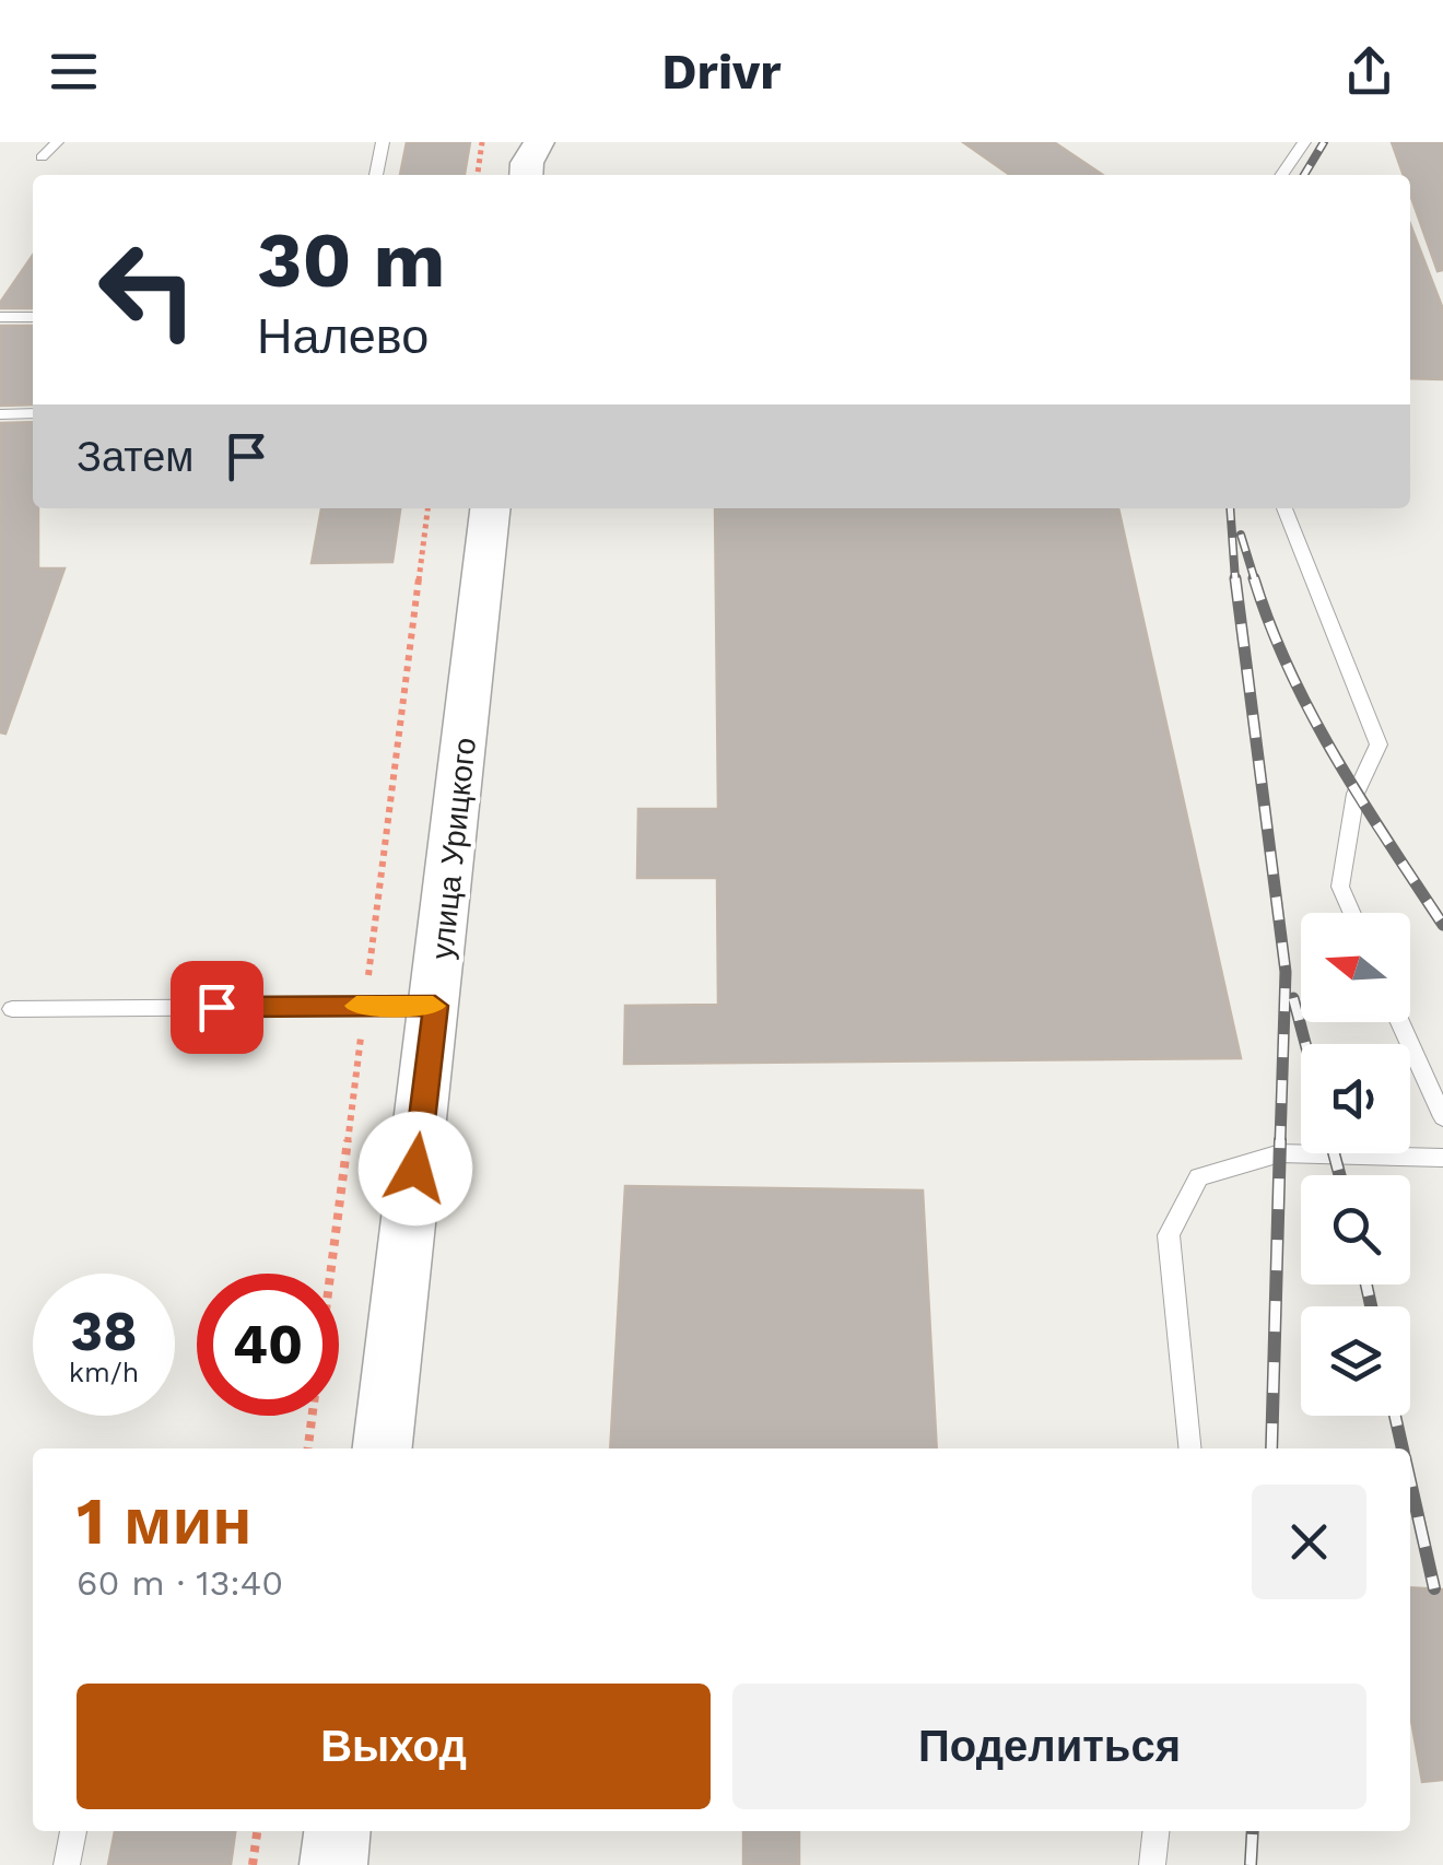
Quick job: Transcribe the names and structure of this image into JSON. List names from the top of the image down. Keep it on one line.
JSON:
{"streets":{"street":["улица Урицкого"]},"north":"left","page":{"header":"Drivr","turn":["30 m","Налево"],"then":"Затем","speed":"38 km/h","limit":"40","heading":["1 мин","60 m · 13:40"],"buttons":["Выход","Поделиться"]}}
